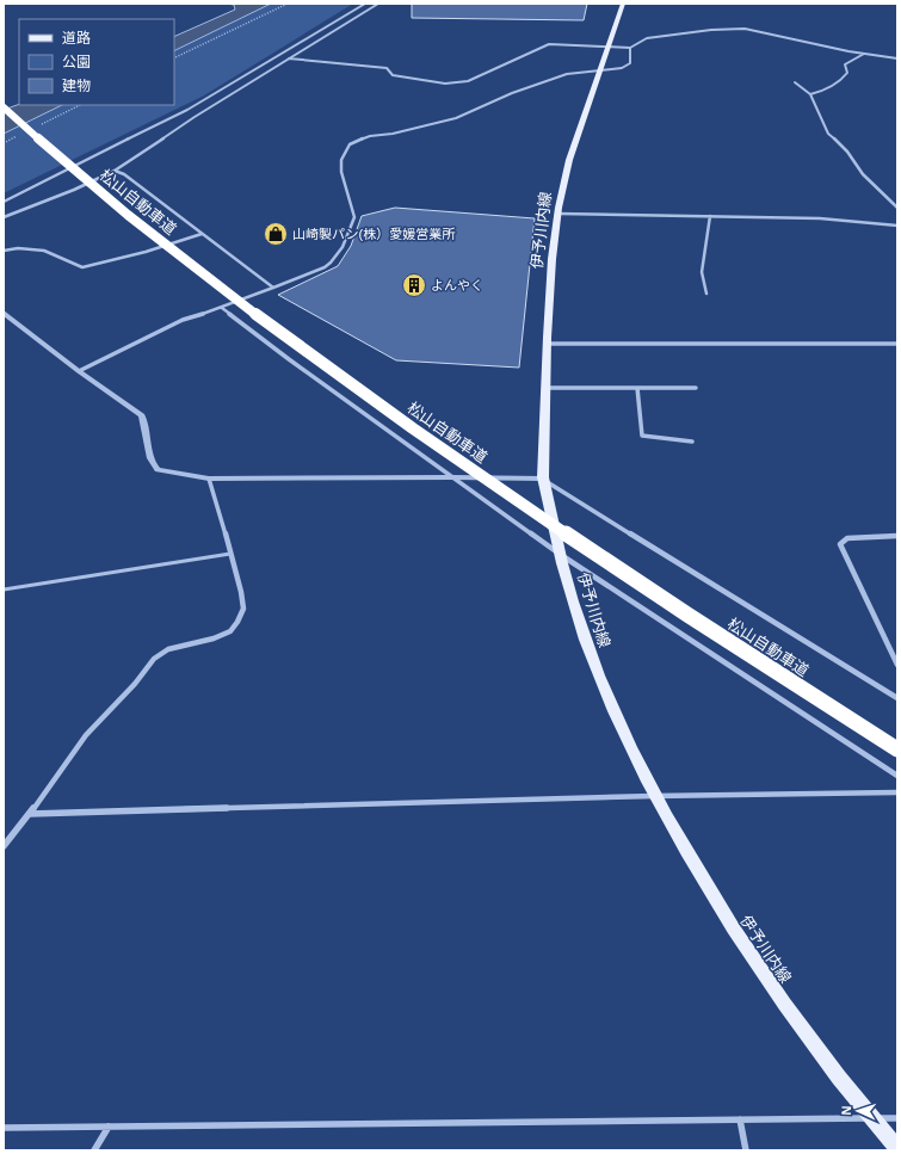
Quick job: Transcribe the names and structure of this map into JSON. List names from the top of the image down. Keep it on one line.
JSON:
{"streets":{"highway":["松山自動車道"],"main road":["伊予川内線"]},"places":{"shop":["山崎製パン(株）愛媛営業所"],"building":["よんやく"]},"legend":["道路","公園","建物"],"north":"left"}
